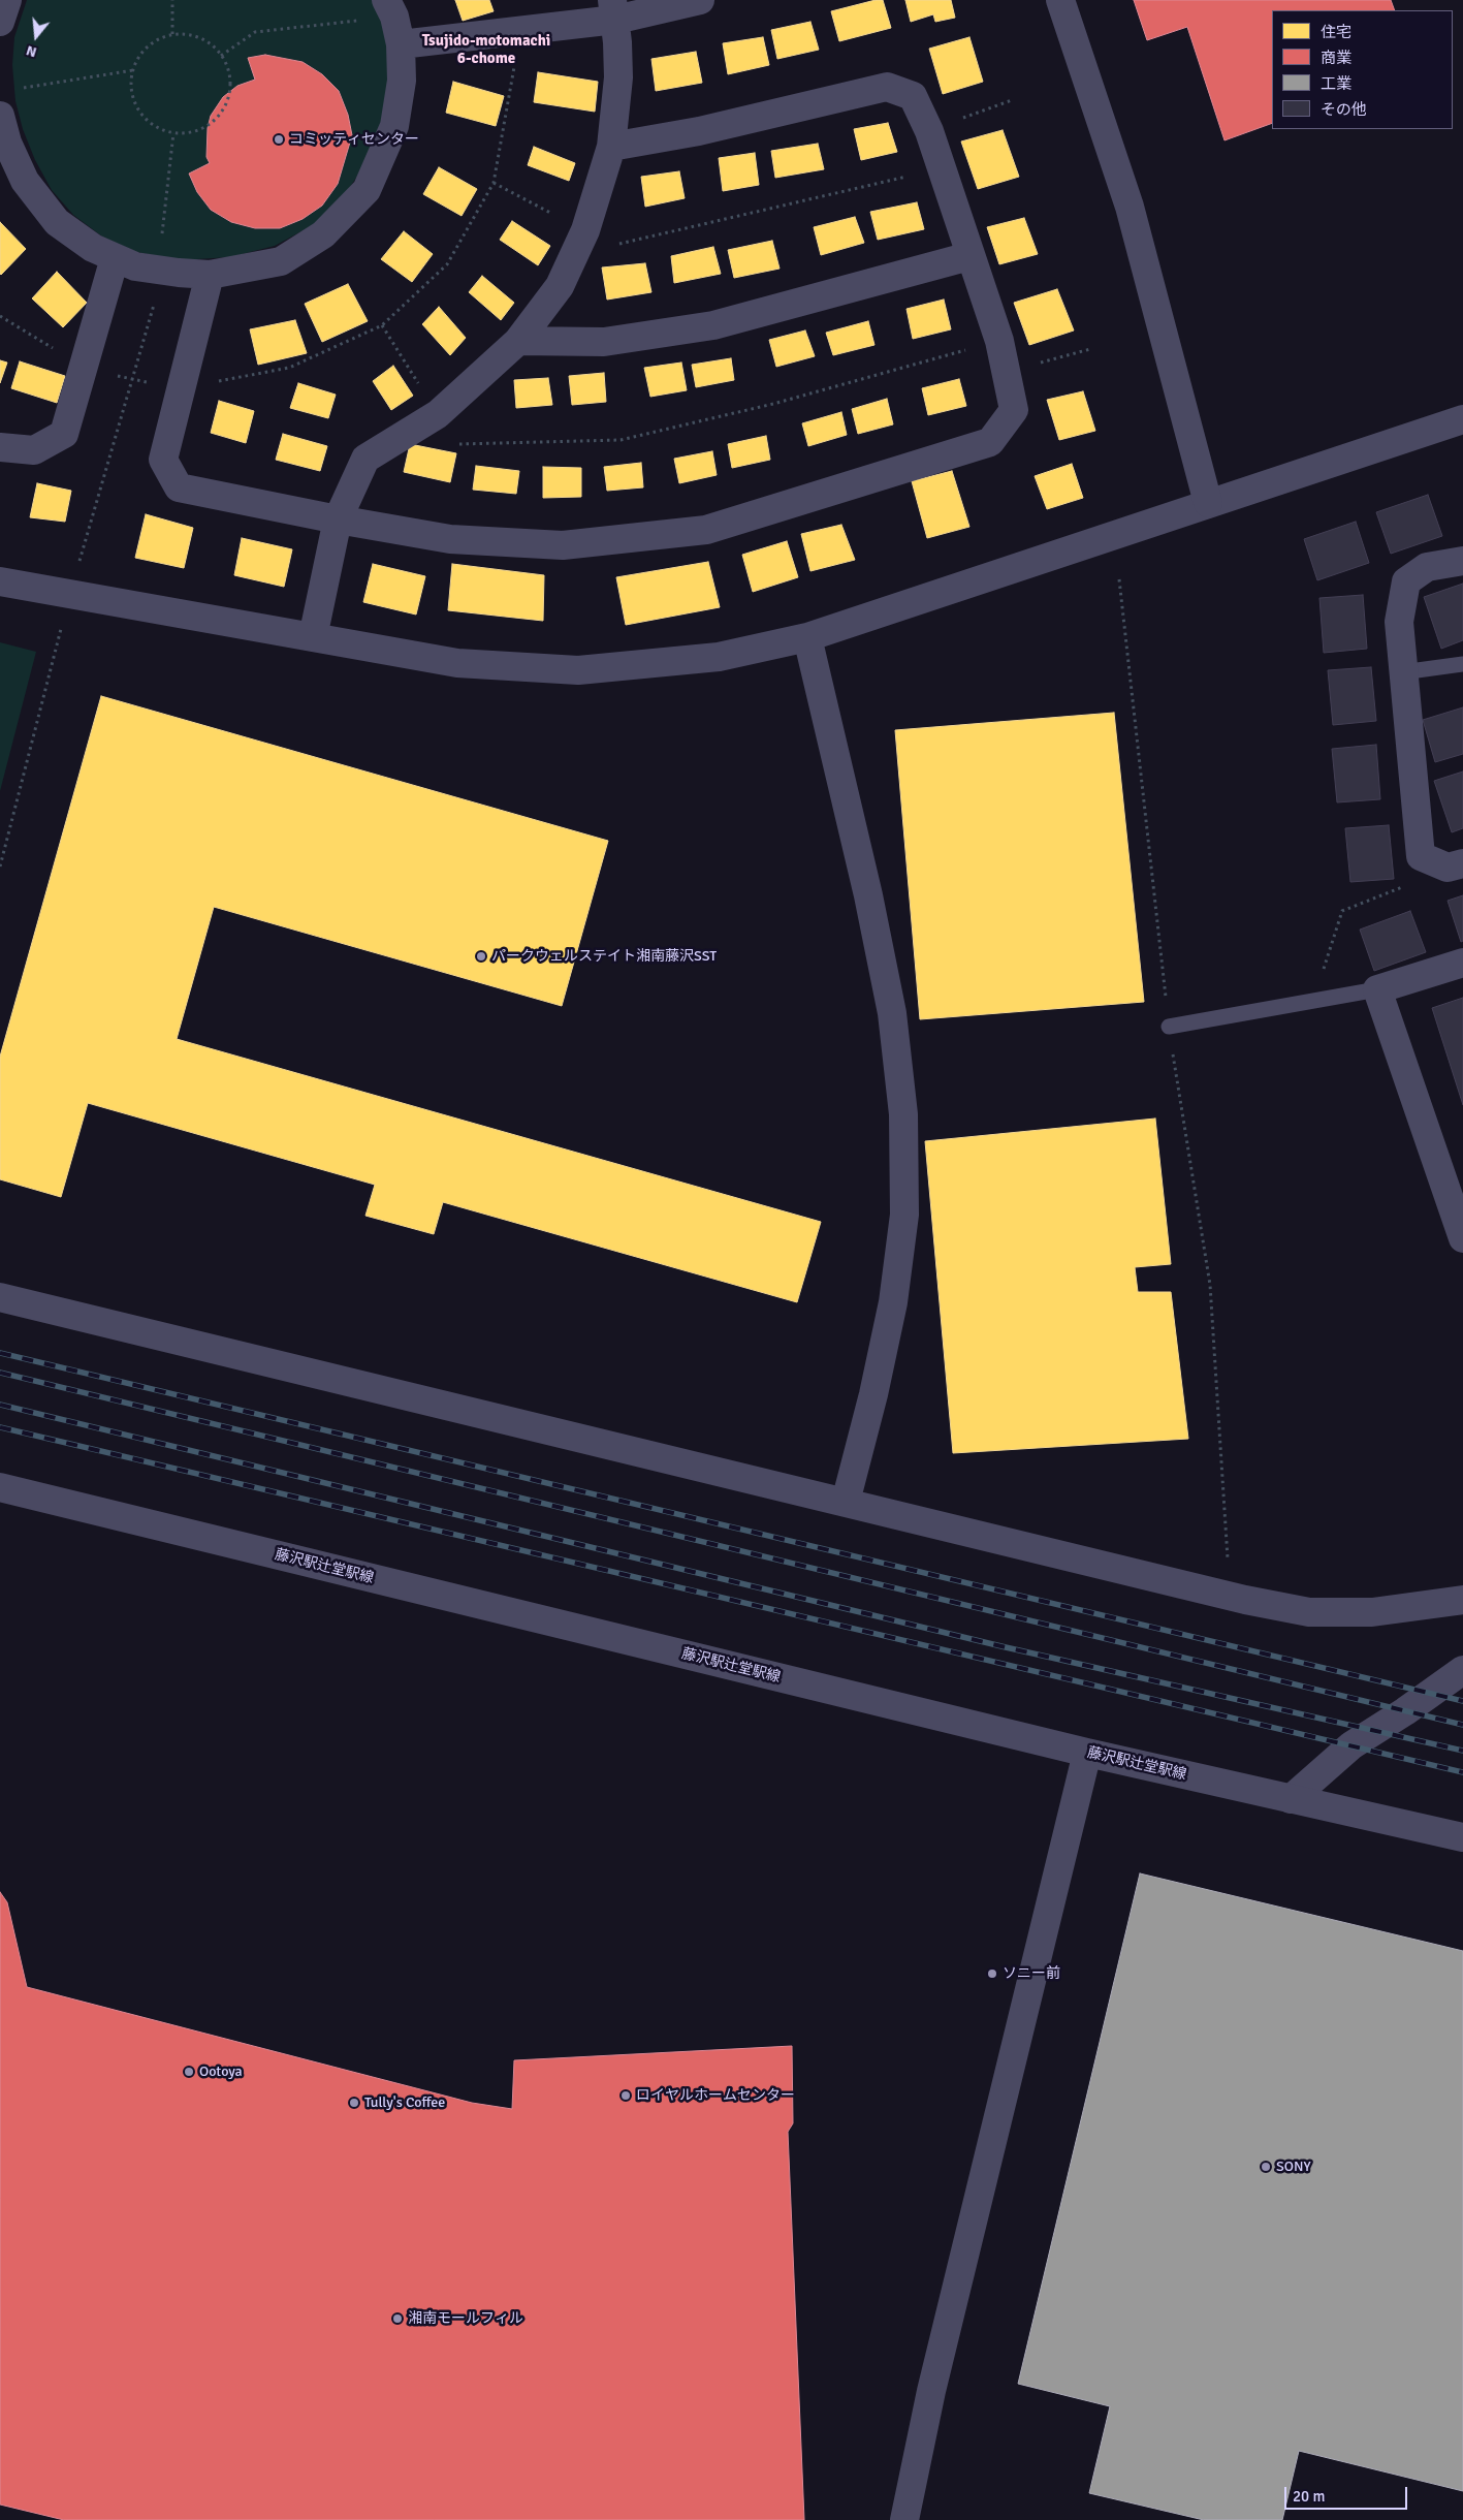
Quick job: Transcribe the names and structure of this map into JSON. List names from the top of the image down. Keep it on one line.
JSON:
{"streets":{"street":["藤沢駅辻堂駅線"]},"districts":["Tsujido-motomachi 6-chome"],"places":["コミッティセンター","パークウェルステイト湘南藤沢SST","ソニー前","Ootoya","ロイヤルホームセンター","Tully's Coffee","SONY","湘南モールフィル"],"legend":["住宅","商業","工業","その他"],"scale_bar":"20 m","north":"bottom"}
